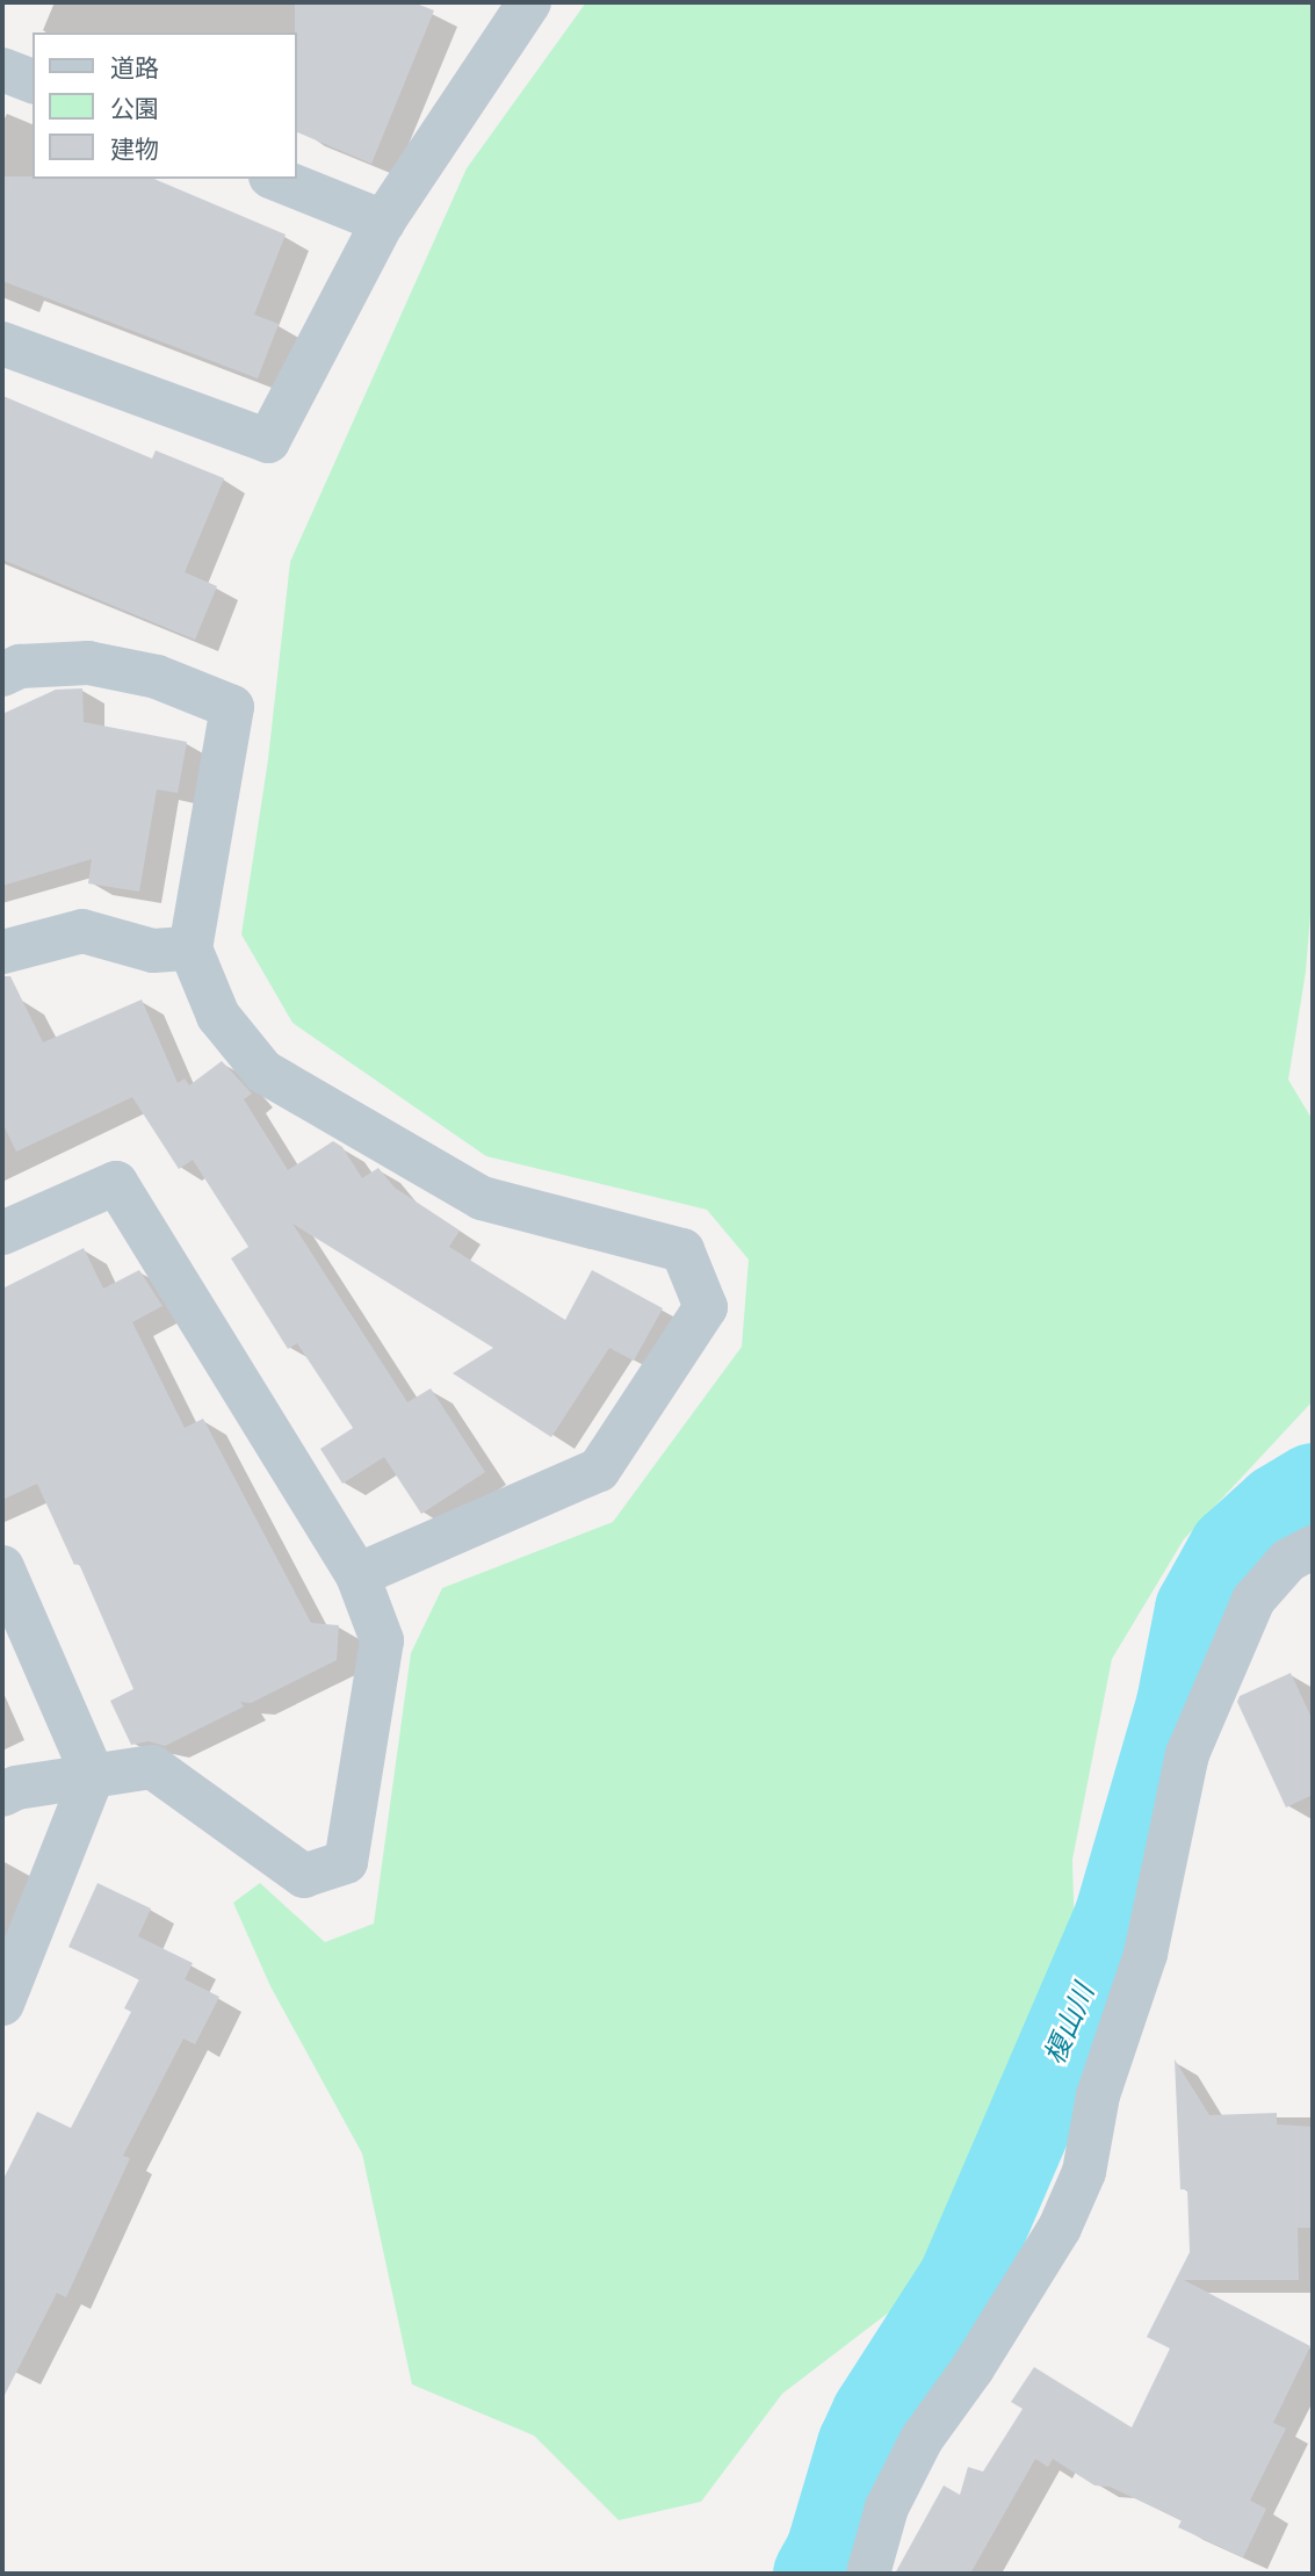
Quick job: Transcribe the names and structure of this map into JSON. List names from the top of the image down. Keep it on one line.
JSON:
{"water":["榎山川"],"legend":["道路","公園","建物"]}
